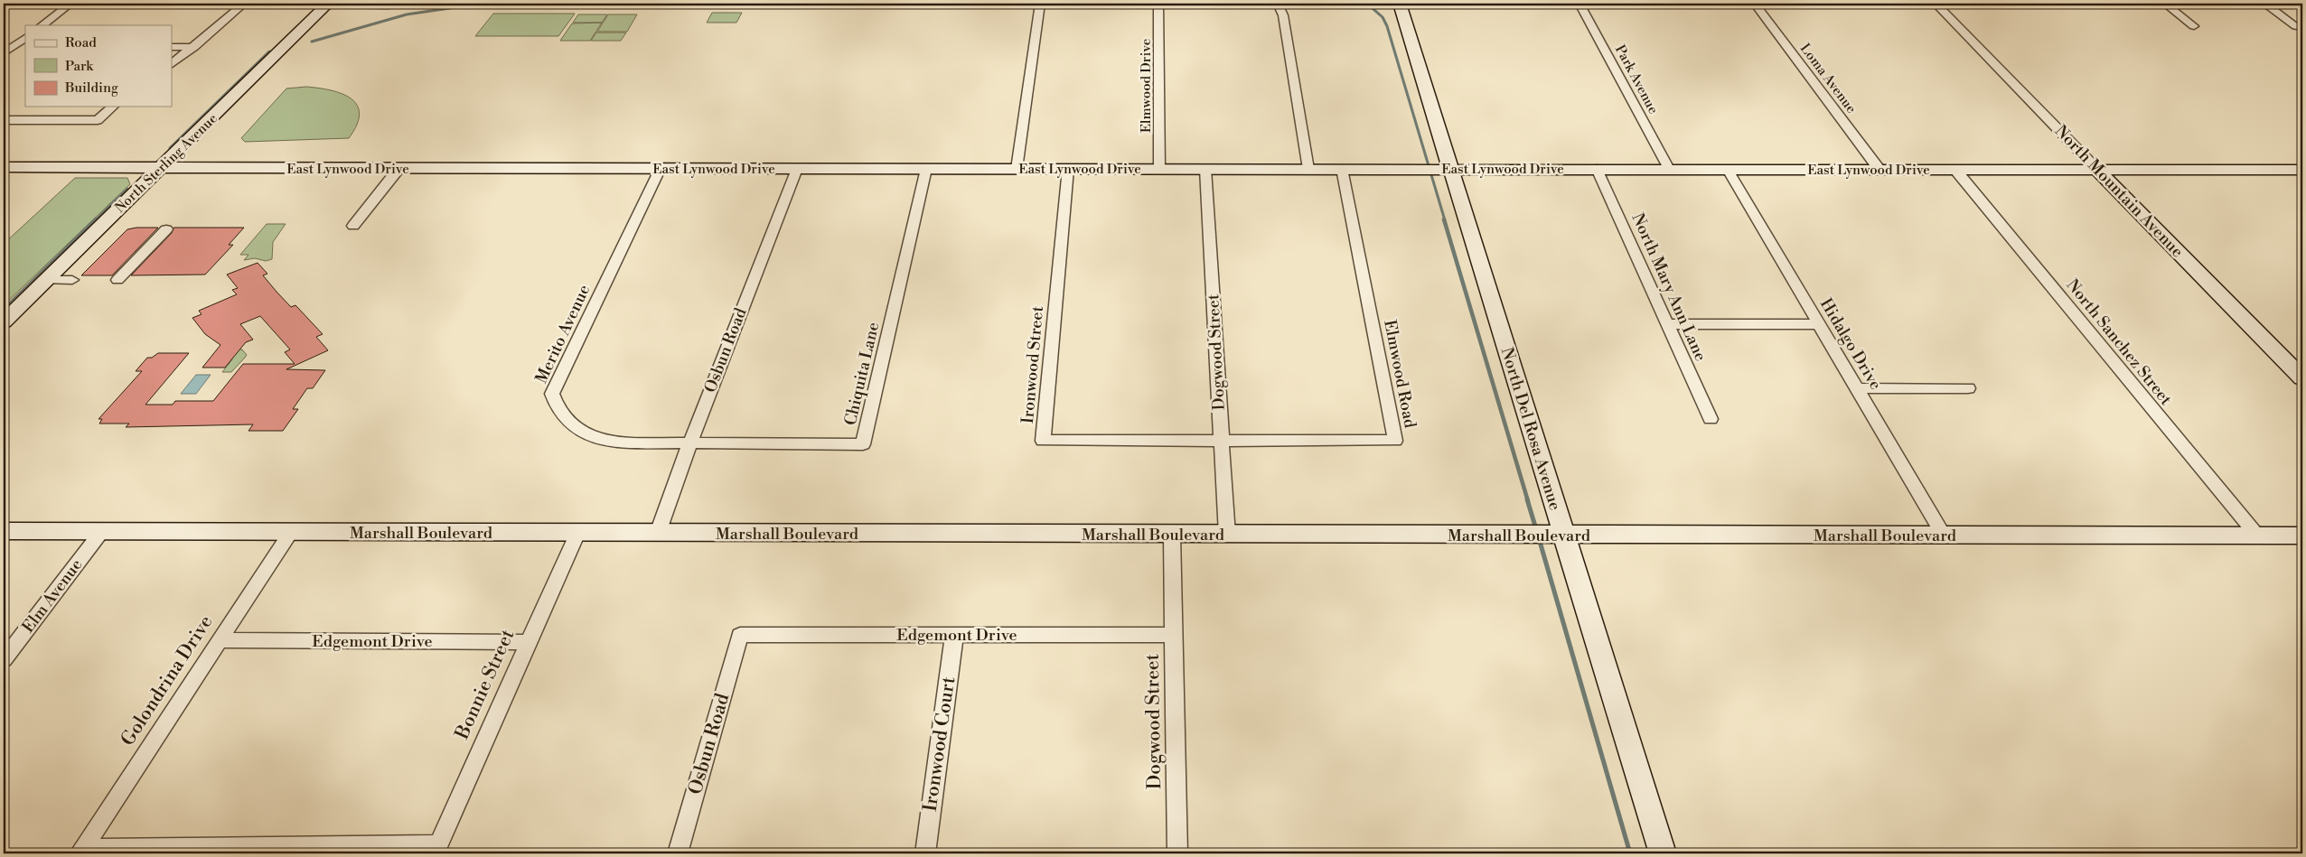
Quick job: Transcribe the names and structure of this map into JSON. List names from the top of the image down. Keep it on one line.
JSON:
{"streets":{"street":["Loma Avenue","Park Avenue","Elmwood Drive","North Sterling Avenue","East Lynwood Drive","North Mountain Avenue","North Mary Ann Lane","Merito Avenue","North Sanchez Street","Hidalgo Drive","Osbun Road","Dogwood Street","Ironwood Street","Chiquita Lane","Elmwood Road","North Del Rosa Avenue","Marshall Boulevard","Elm Avenue","Edgemont Drive","Golondrina Drive","Bonnie Street","Ironwood Court"]},"crossings":[["Loma Avenue","East Lynwood Drive"],["Park Avenue","East Lynwood Drive"],["Elmwood Drive","East Lynwood Drive"],["North Sterling Avenue","East Lynwood Drive"],["East Lynwood Drive","North Mountain Avenue"],["East Lynwood Drive","North Mary Ann Lane"],["East Lynwood Drive","Merito Avenue"],["East Lynwood Drive","North Sanchez Street"],["East Lynwood Drive","Hidalgo Drive"],["East Lynwood Drive","Osbun Road"],["East Lynwood Drive","Dogwood Street"],["East Lynwood Drive","Ironwood Street"],["East Lynwood Drive","Chiquita Lane"],["East Lynwood Drive","Elmwood Road"],["East Lynwood Drive","North Del Rosa Avenue"],["Merito Avenue","Osbun Road"],["Merito Avenue","Chiquita Lane"],["North Sanchez Street","Marshall Boulevard"],["Hidalgo Drive","Marshall Boulevard"],["Osbun Road","Chiquita Lane"],["Osbun Road","Marshall Boulevard"],["Osbun Road","Edgemont Drive"],["Dogwood Street","Ironwood Street"],["Dogwood Street","Elmwood Road"],["Dogwood Street","Marshall Boulevard"],["Dogwood Street","Edgemont Drive"],["Ironwood Street","Elmwood Road"],["North Del Rosa Avenue","Marshall Boulevard"],["Marshall Boulevard","Elm Avenue"],["Marshall Boulevard","Golondrina Drive"],["Marshall Boulevard","Bonnie Street"],["Edgemont Drive","Golondrina Drive"],["Edgemont Drive","Bonnie Street"],["Edgemont Drive","Ironwood Court"]],"legend":["Road","Park","Building"]}
